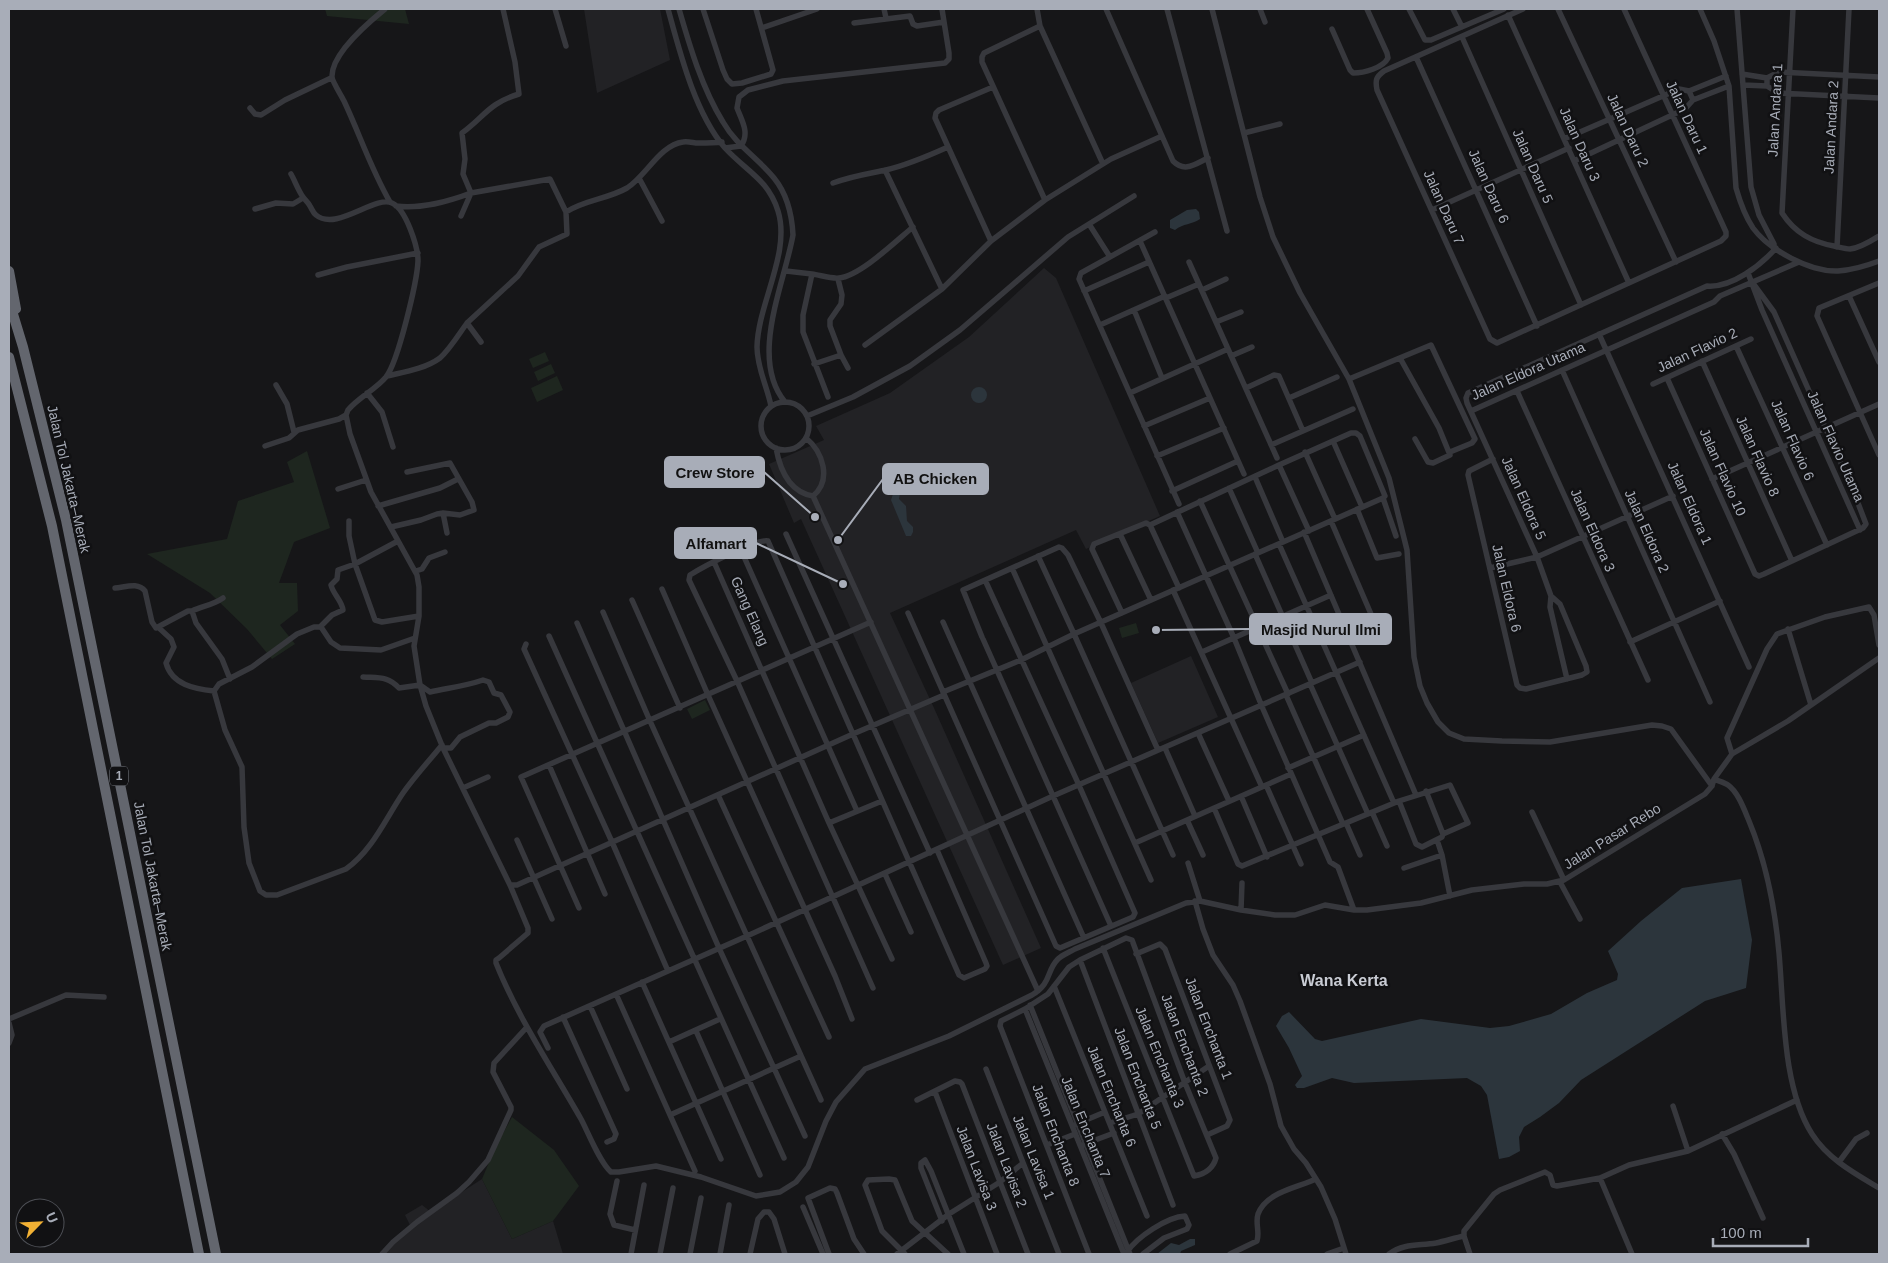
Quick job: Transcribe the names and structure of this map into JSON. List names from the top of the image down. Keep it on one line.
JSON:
{"streets":{"highway":["Jalan Tol Jakarta–Merak","1"],"street":["Jalan Andara 1","Jalan Daru 1","Jalan Andara 2","Jalan Daru 2","Jalan Daru 3","Jalan Daru 5","Jalan Daru 6","Jalan Daru 7","Jalan Flavio 2","Jalan Eldora Utama","Jalan Flavio 6","Jalan Flavio Utama","Jalan Flavio 8","Jalan Flavio 10","Jalan Eldora 5","Jalan Eldora 1","Jalan Eldora 3","Jalan Eldora 2","Jalan Eldora 6","Gang Elang","Jalan Pasar Rebo","Jalan Enchanta 1","Jalan Enchanta 2","Jalan Enchanta 3","Jalan Enchanta 5","Jalan Enchanta 6","Jalan Enchanta 7","Jalan Enchanta 8","Jalan Lavisa 1","Jalan Lavisa 2","Jalan Lavisa 3"]},"crossings":[["Jalan Andara 1","Jalan Andara 2"],["Jalan Daru 1","Jalan Daru 2"],["Jalan Daru 6","Jalan Daru 7"],["Jalan Flavio 2","Jalan Flavio 6"],["Jalan Flavio 2","Jalan Flavio 8"],["Jalan Flavio 2","Jalan Flavio 10"],["Jalan Eldora Utama","Jalan Flavio Utama"],["Jalan Eldora Utama","Jalan Eldora 5"],["Jalan Eldora Utama","Jalan Eldora 1"],["Jalan Eldora Utama","Jalan Eldora 3"],["Jalan Eldora Utama","Jalan Eldora 2"],["Jalan Flavio 8","Jalan Flavio 10"],["Jalan Eldora 5","Jalan Eldora 6"],["Jalan Enchanta 1","Jalan Enchanta 2"],["Jalan Enchanta 2","Jalan Enchanta 3"],["Jalan Enchanta 7","Jalan Enchanta 8"],["Jalan Lavisa 2","Jalan Lavisa 3"]],"districts":["Wana Kerta"],"places":["Crew Store","AB Chicken","Alfamart","Masjid Nurul Ilmi"],"scale_bar":"100 m","north":"top right"}
